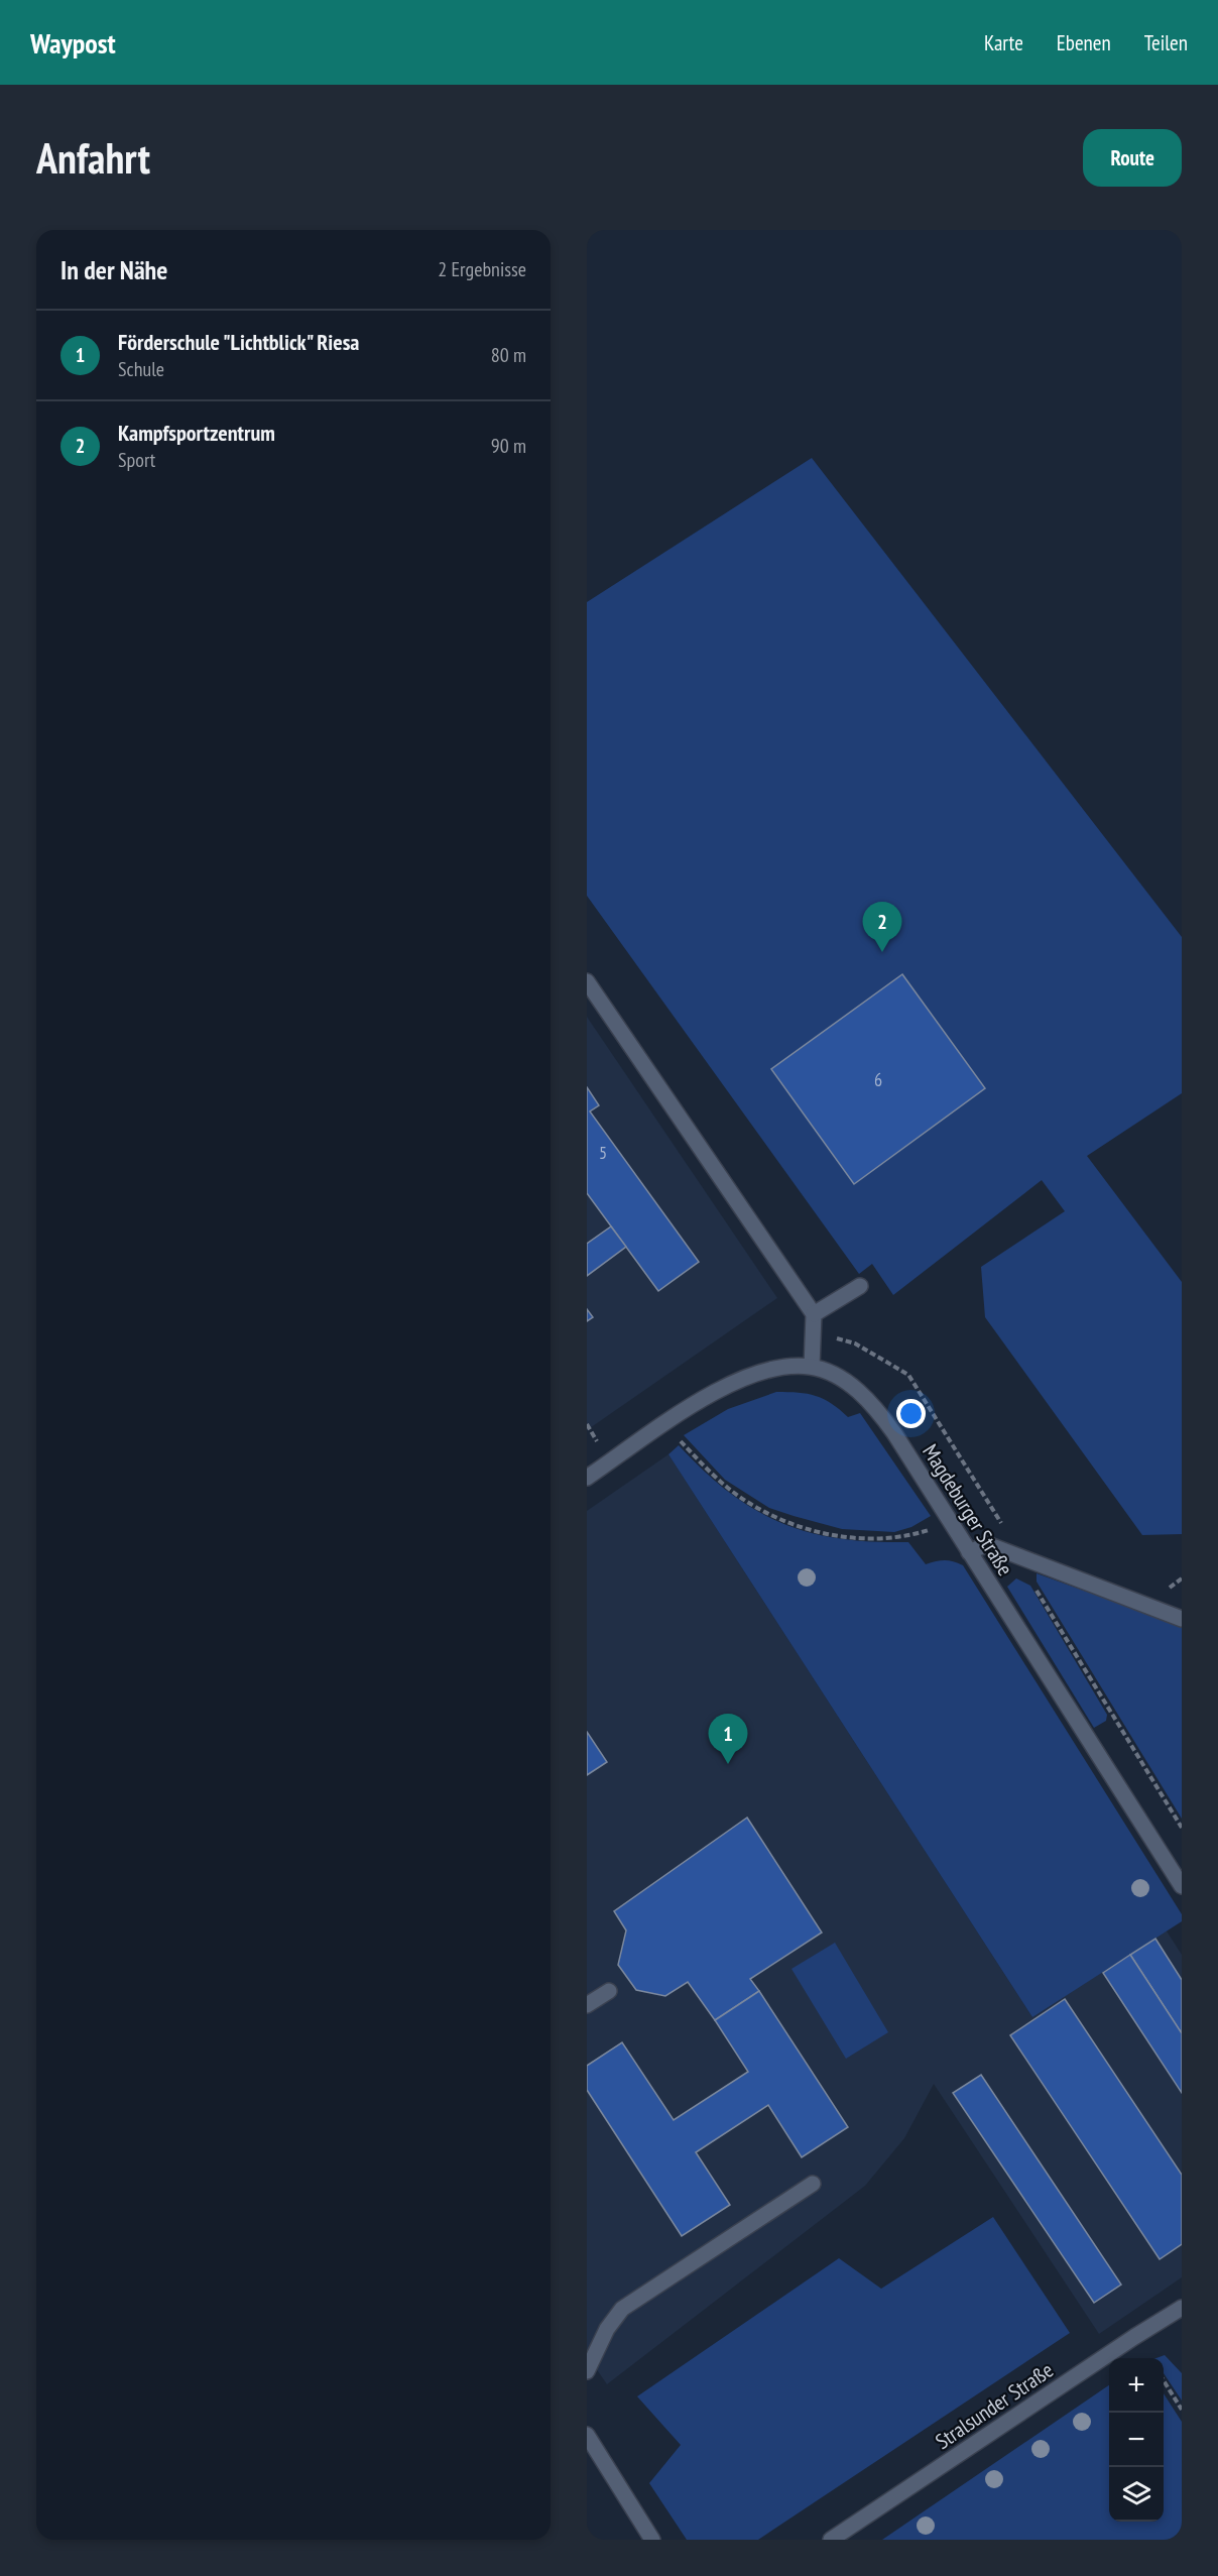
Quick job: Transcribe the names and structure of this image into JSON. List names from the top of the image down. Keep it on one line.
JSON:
{"streets":{"street":["Magdeburger Straße","Stralsunder Straße"]},"house_numbers":["6","5"],"page":{"header":"Waypost","nav":["Karte","Ebenen","Teilen"],"buttons":"Route","title":"Anfahrt","heading":["In der Nähe","2 Ergebnisse"],"list":[{"mark":"1","name":"Förderschule \"Lichtblick\" Riesa","note":"Schule","value":"80 m"},{"mark":"2","name":"Kampfsportzentrum","note":"Sport","value":"90 m"}],"pins":["2","1"],"map_buttons":["+","−"]}}
